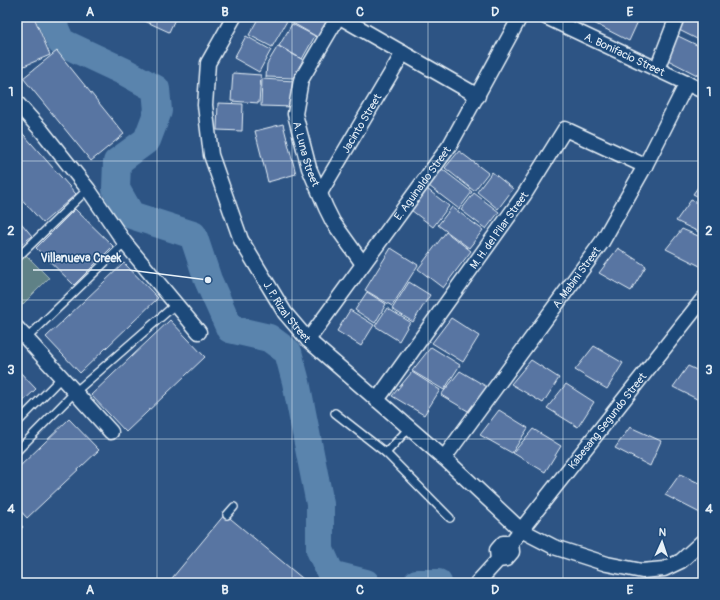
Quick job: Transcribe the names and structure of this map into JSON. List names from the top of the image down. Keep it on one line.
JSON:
{"streets":{"street":["A. Bonifacio Street","Jacinto Street","A. Luna Street","E. Aguinaldo Street","M. H. del Pilar Street","A. Mabini Street","J. P. Rizal Street","Kabesang Segundo Street"]},"crossings":[["A. Bonifacio Street","A. Mabini Street"],["Jacinto Street","A. Luna Street"],["A. Luna Street","E. Aguinaldo Street"],["E. Aguinaldo Street","J. P. Rizal Street"],["M. H. del Pilar Street","A. Mabini Street"],["M. H. del Pilar Street","J. P. Rizal Street"],["A. Mabini Street","J. P. Rizal Street"],["J. P. Rizal Street","Kabesang Segundo Street"]],"places":["Villanueva Creek"],"north":"top","grid":{"columns":["A","B","C","D","E"],"rows":["1","2","3","4"]}}
